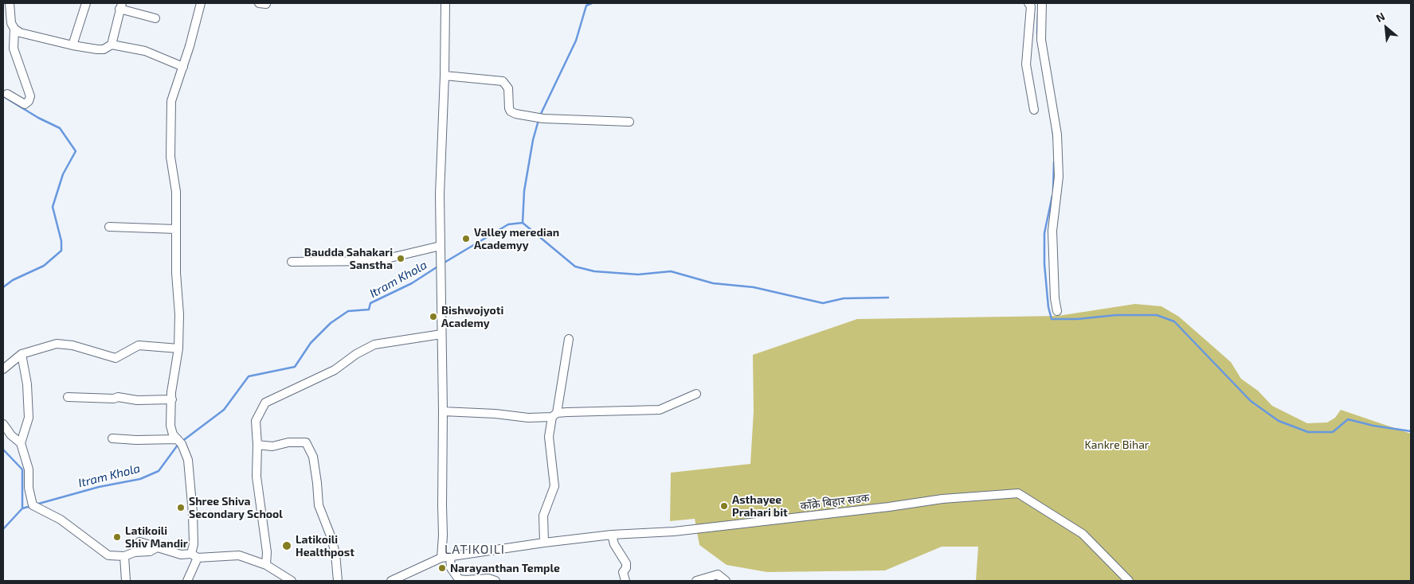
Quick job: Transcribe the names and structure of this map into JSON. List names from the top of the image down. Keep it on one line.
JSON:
{"streets":{"street":["काँक्रे बिहार सडक"]},"districts":["LATIKOILI"],"water":["Itram Khola"],"parks":["Kankre Bihar"],"places":["Valley meredian Academyy","Baudda Sahakari Sanstha","Bishwojyoti Academy","Asthayee Prahari bit","Shree Shiva Secondary School","Latikoili Shiv Mandir","Latikoili Healthpost","Narayanthan Temple"],"north":"top left"}
